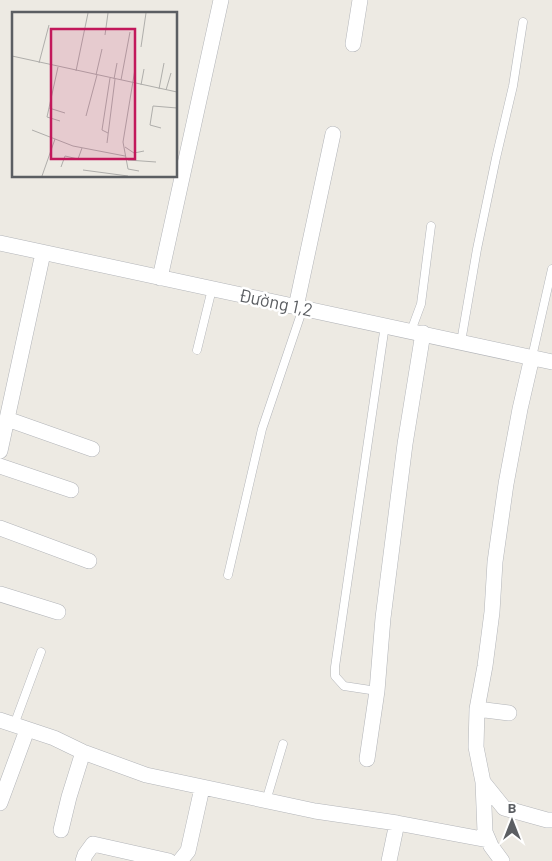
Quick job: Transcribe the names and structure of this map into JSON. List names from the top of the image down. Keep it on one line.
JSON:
{"streets":{"street":["Đường 1,2"]},"north":"top"}
